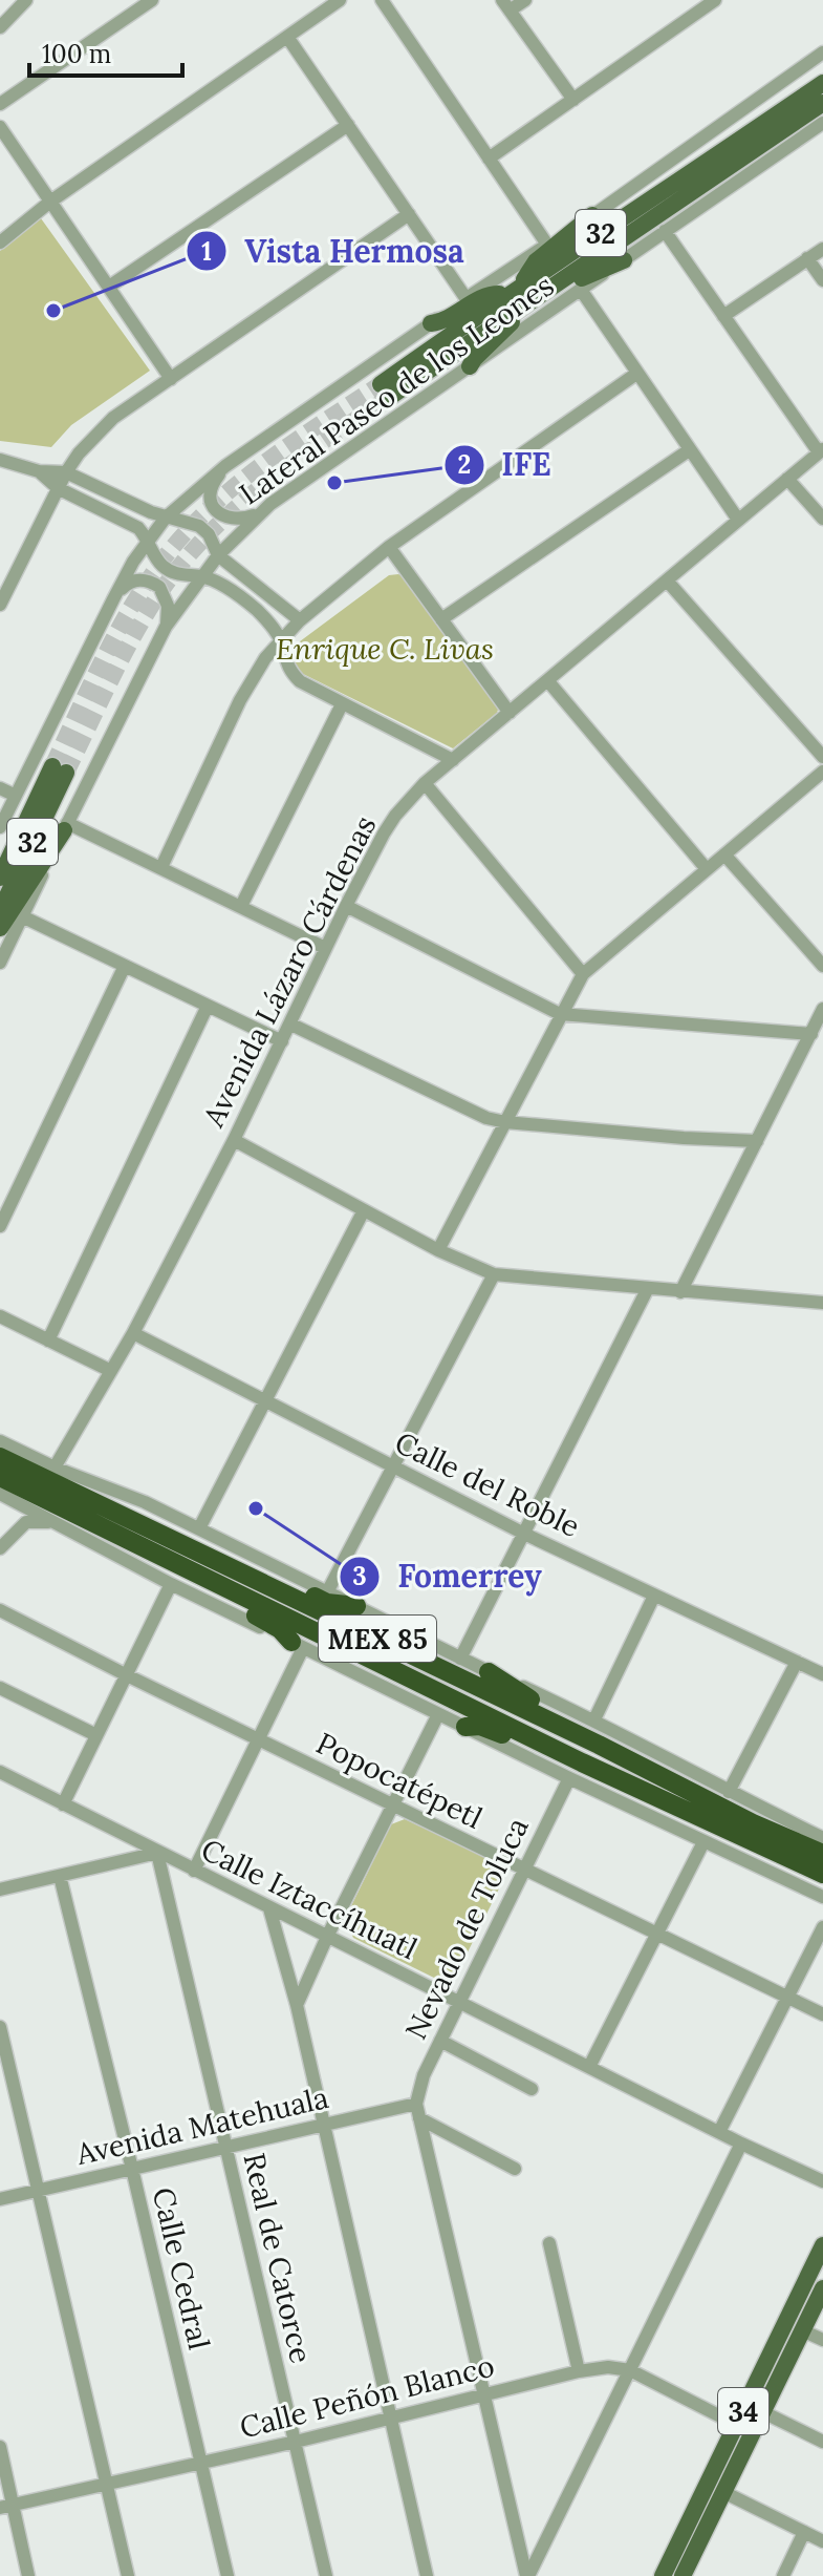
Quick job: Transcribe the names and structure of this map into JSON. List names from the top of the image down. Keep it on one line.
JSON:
{"streets":{"highway":["MEX 85"],"main road":["32","34"],"street":["Lateral Paseo de los Leones","Avenida Lázaro Cárdenas","Calle del Roble","Popocatépetl","Calle Iztaccíhuatl","Nevado de Toluca","Avenida Matehuala","Real de Catorce","Calle Cedral","Calle Peñón Blanco"]},"crossings":[["Avenida Lázaro Cárdenas","Calle del Roble"],["Popocatépetl","Nevado de Toluca"],["Calle Iztaccíhuatl","Nevado de Toluca"],["Calle Iztaccíhuatl","Real de Catorce"],["Nevado de Toluca","Avenida Matehuala"],["Avenida Matehuala","Real de Catorce"],["Avenida Matehuala","Calle Cedral"],["Real de Catorce","Calle Peñón Blanco"],["Calle Cedral","Calle Peñón Blanco"],["Calle Peñón Blanco","34"]],"parks":["Enrique C. Livas"],"places":["Vista Hermosa","IFE","Fomerrey"],"scale_bar":"100 m"}
